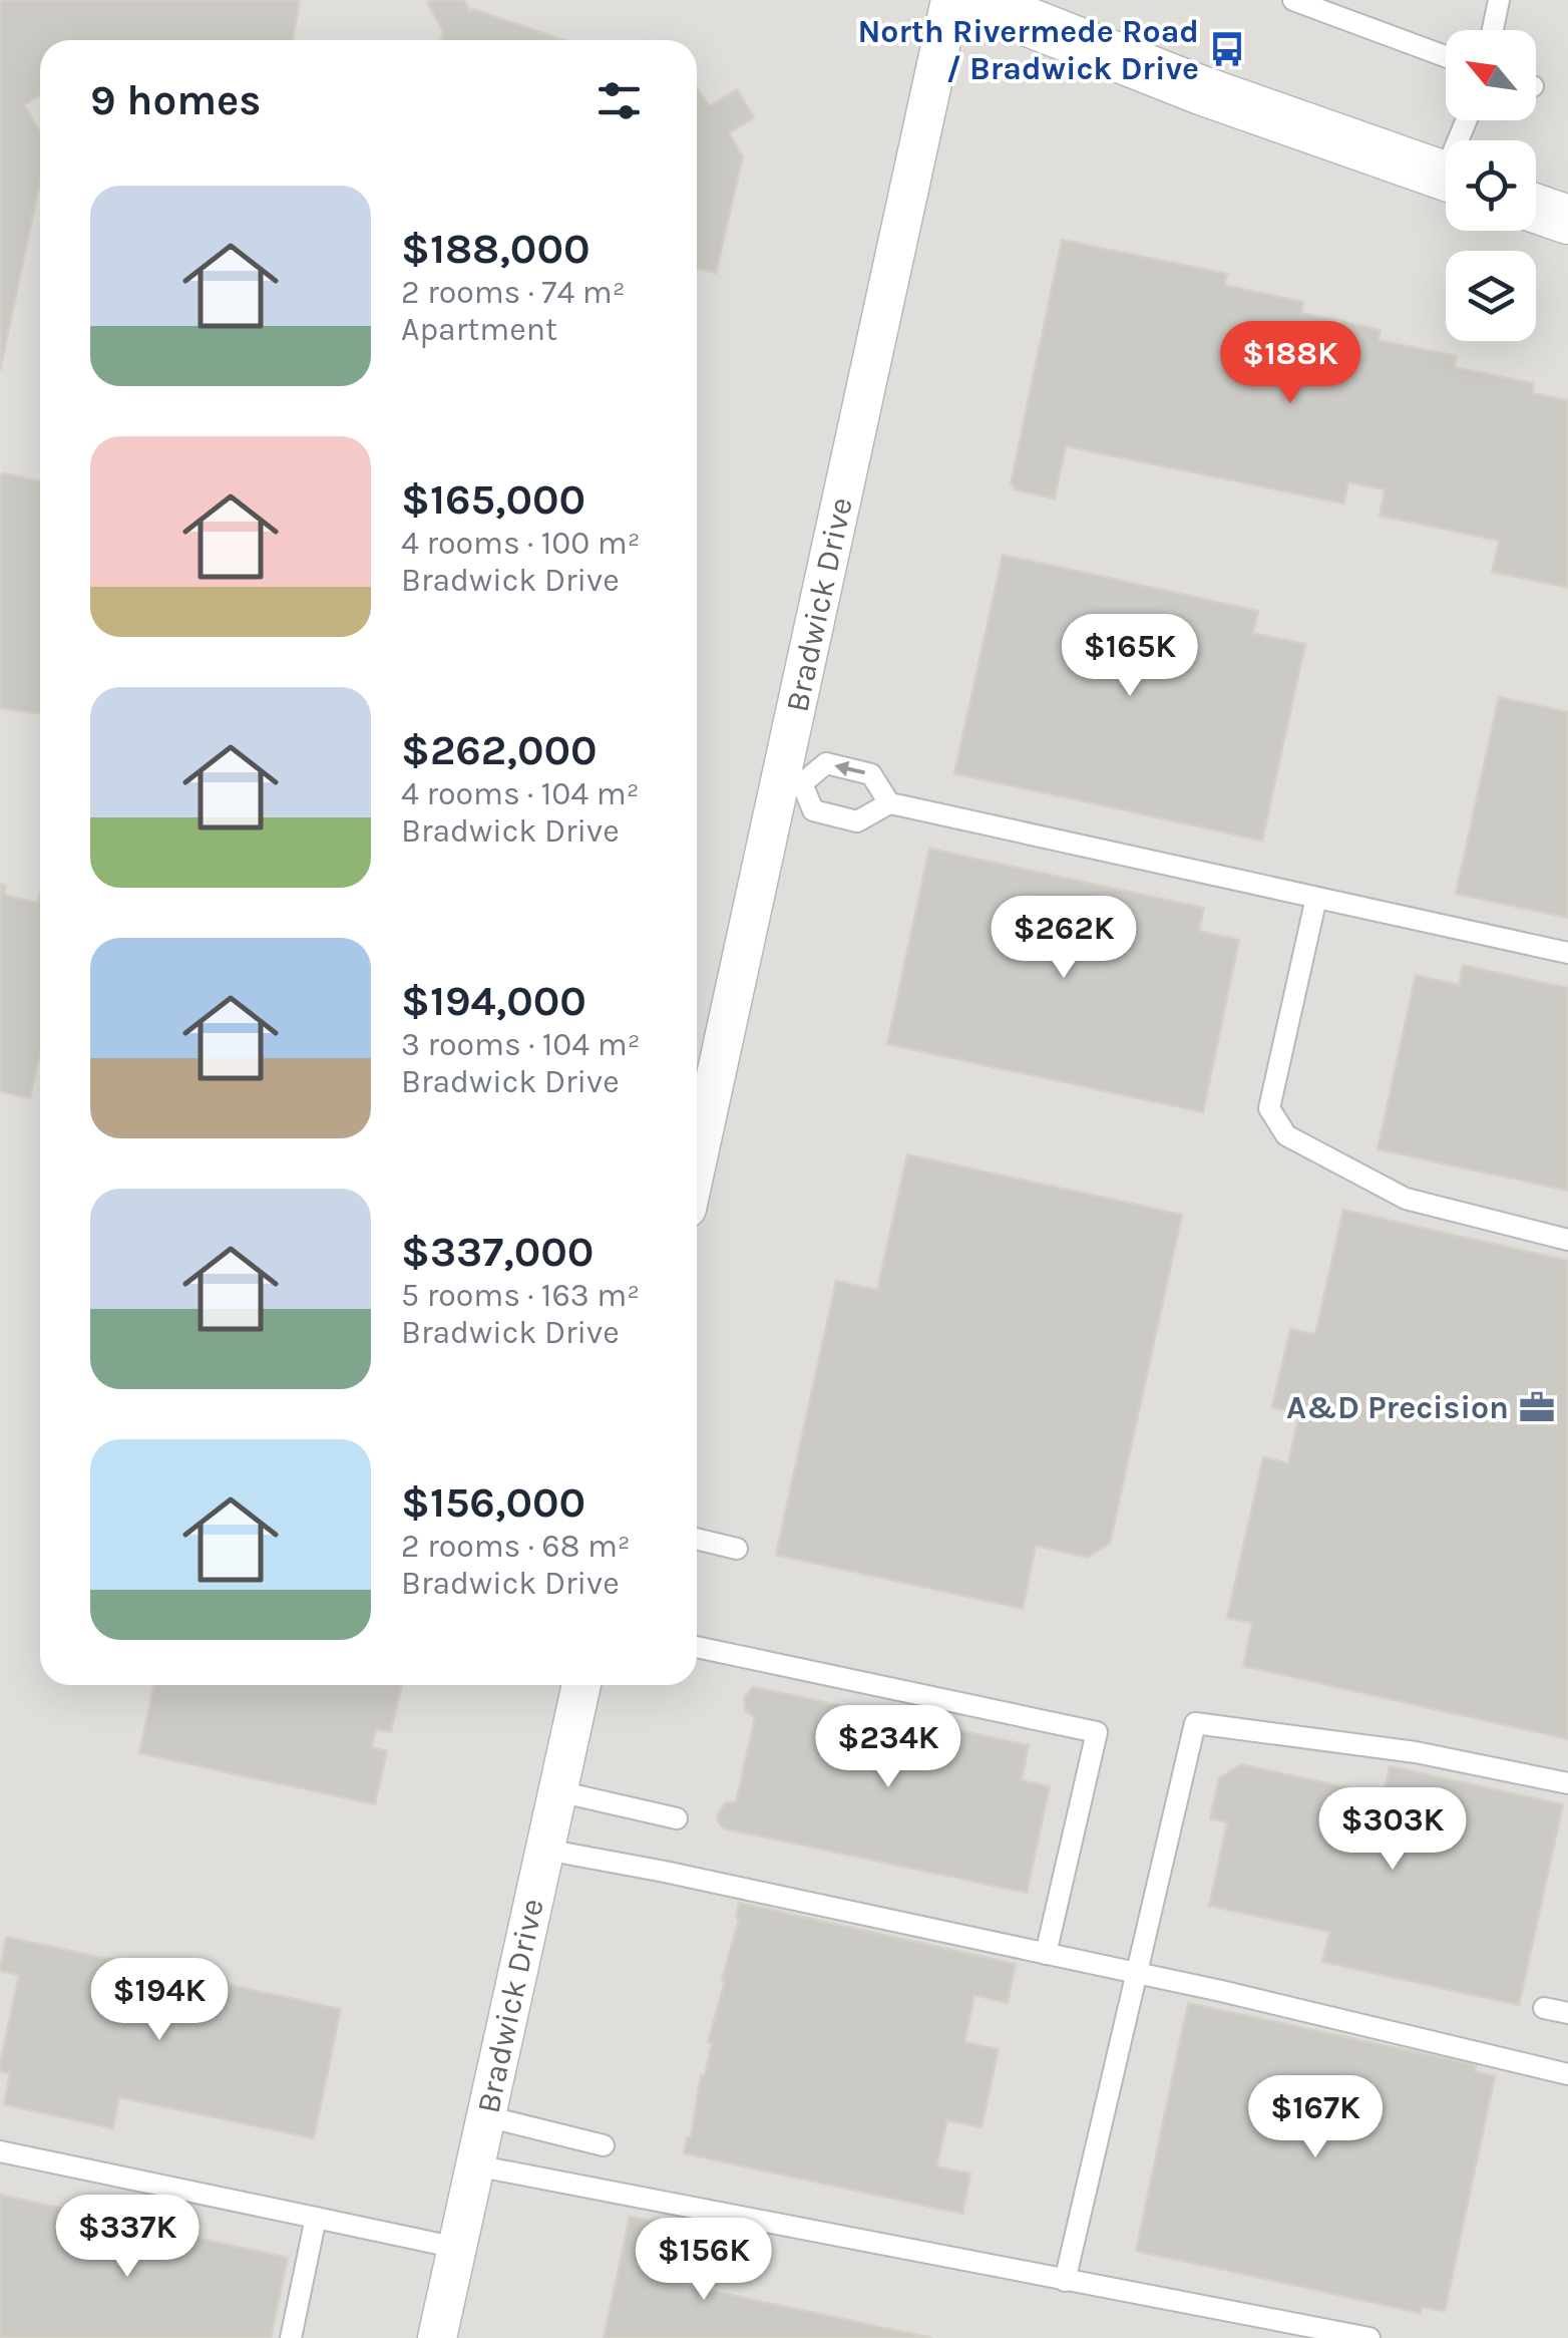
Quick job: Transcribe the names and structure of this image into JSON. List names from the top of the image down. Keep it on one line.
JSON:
{"streets":{"street":["Bradwick Drive"]},"places":{"bus stop":["North Rivermede Road / Bradwick Drive"],"office":["A&D Precision"]},"north":"top left","page":{"heading":"9 homes","list":[{"name":"$188,000","note":"2 rooms · 74 m² · Apartment"},{"name":"$165,000","note":"4 rooms · 100 m² · Bradwick Drive"},{"name":"$262,000","note":"4 rooms · 104 m² · Bradwick Drive"},{"name":"$194,000","note":"3 rooms · 104 m² · Bradwick Drive"},{"name":"$337,000","note":"5 rooms · 163 m² · Bradwick Drive"},{"name":"$156,000","note":"2 rooms · 68 m² · Bradwick Drive"}],"price":["$188K","$165K","$262K","$234K","$303K","$194K","$167K","$337K","$156K"]}}
